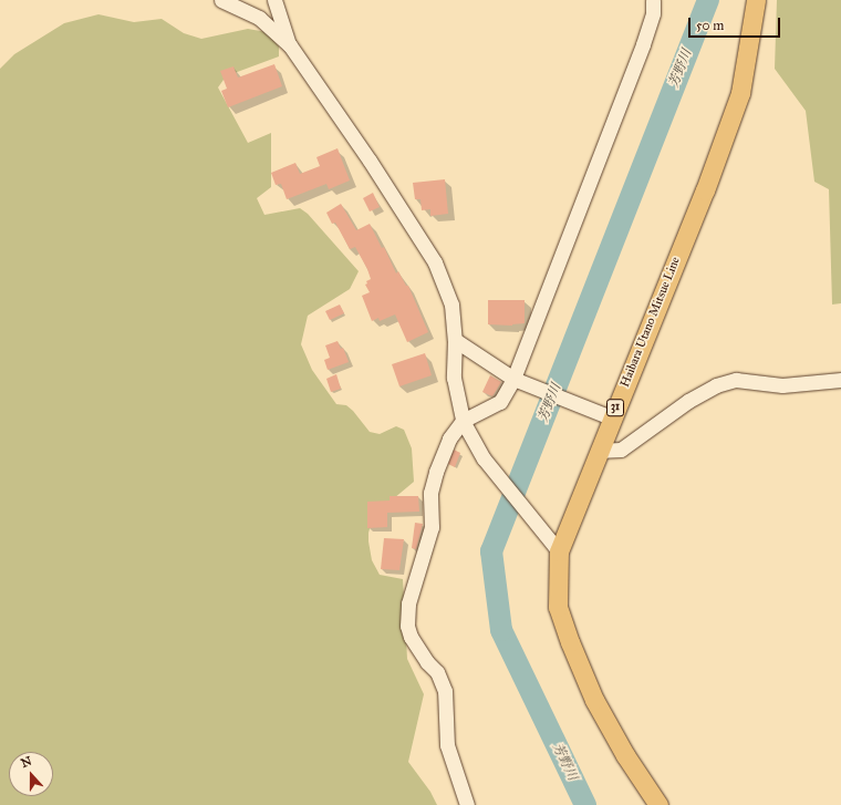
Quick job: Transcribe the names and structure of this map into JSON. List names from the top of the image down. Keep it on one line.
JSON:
{"streets":{"main road":["Haibara Utano Mitsue Line","31"]},"water":["芳野川"],"scale_bar":"50 m","north":"top"}
